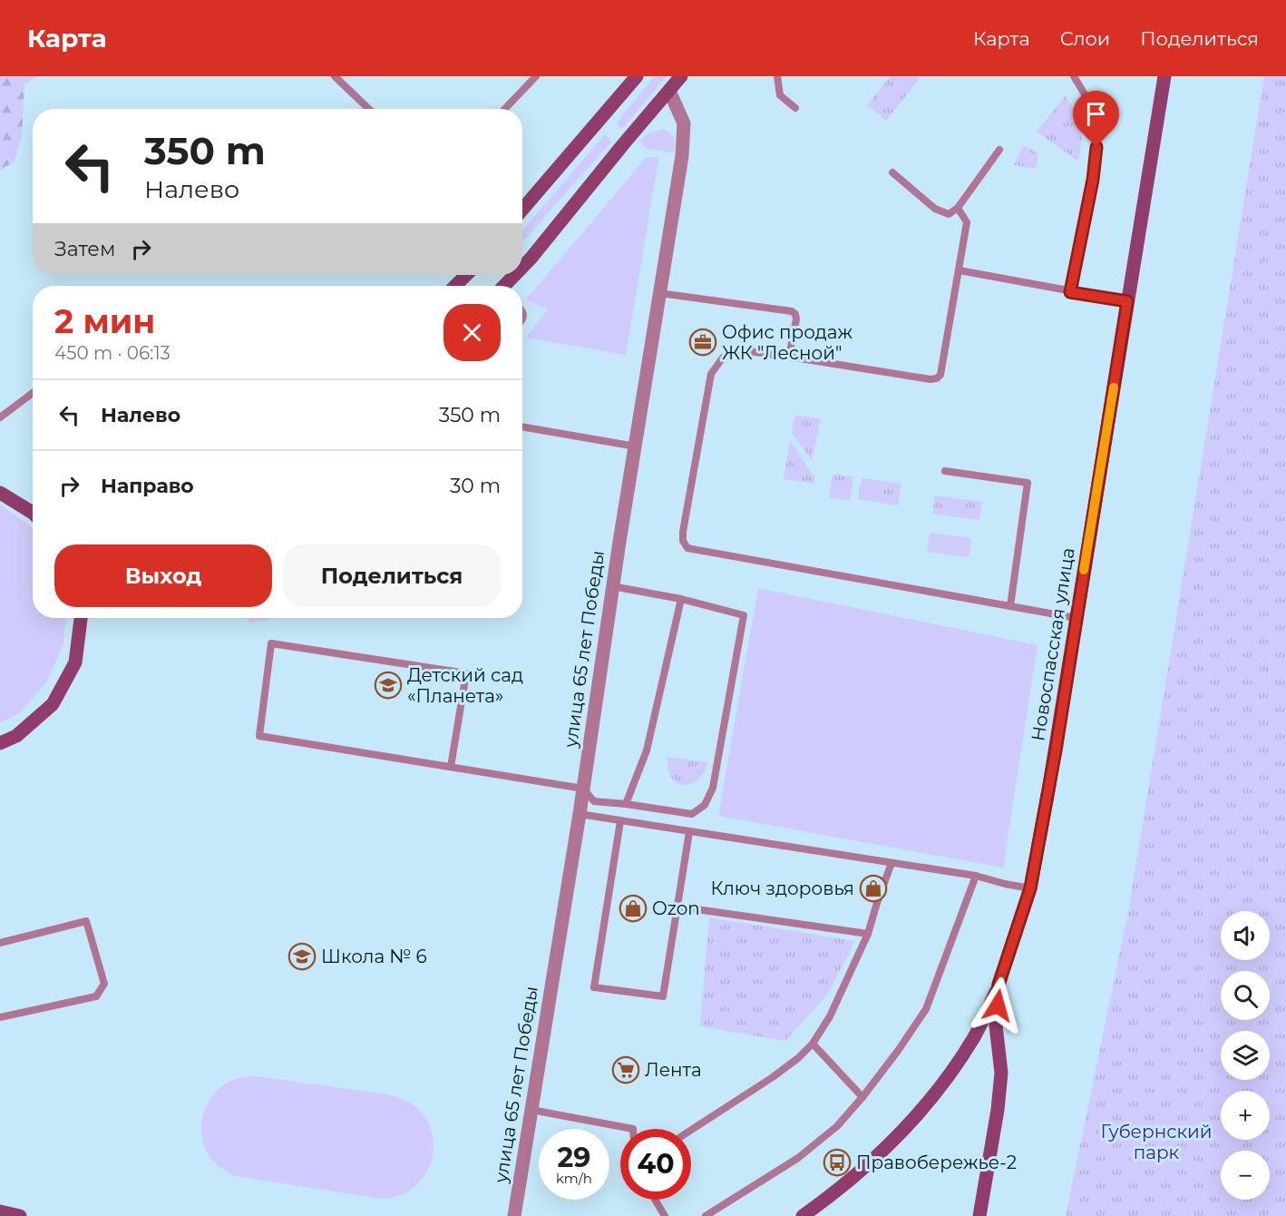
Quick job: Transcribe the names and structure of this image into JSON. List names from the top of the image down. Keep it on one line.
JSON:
{"streets":{"street":["Новоспасская улица","улица 65 лет Победы"]},"parks":["Губернский парк"],"places":{"office":["Офис продаж ЖК \"Лесной\""],"school or university":["Детский сад «Планета»","Школа № 6"],"shop":["Ключ здоровья","Ozon"],"supermarket":["Лента"],"bus stop":["Правобережье-2"]},"page":{"header":"Карта","nav":["Карта","Слои","Поделиться"],"turn":["350 m","Налево"],"then":"Затем","heading":["2 мин","450 m · 06:13"],"list":[{"name":"Налево","value":"350 m"},{"name":"Направо","value":"30 m"}],"buttons":["Выход","Поделиться"],"map_buttons":["+","−"],"speed":"29 km/h","limit":"40"}}
